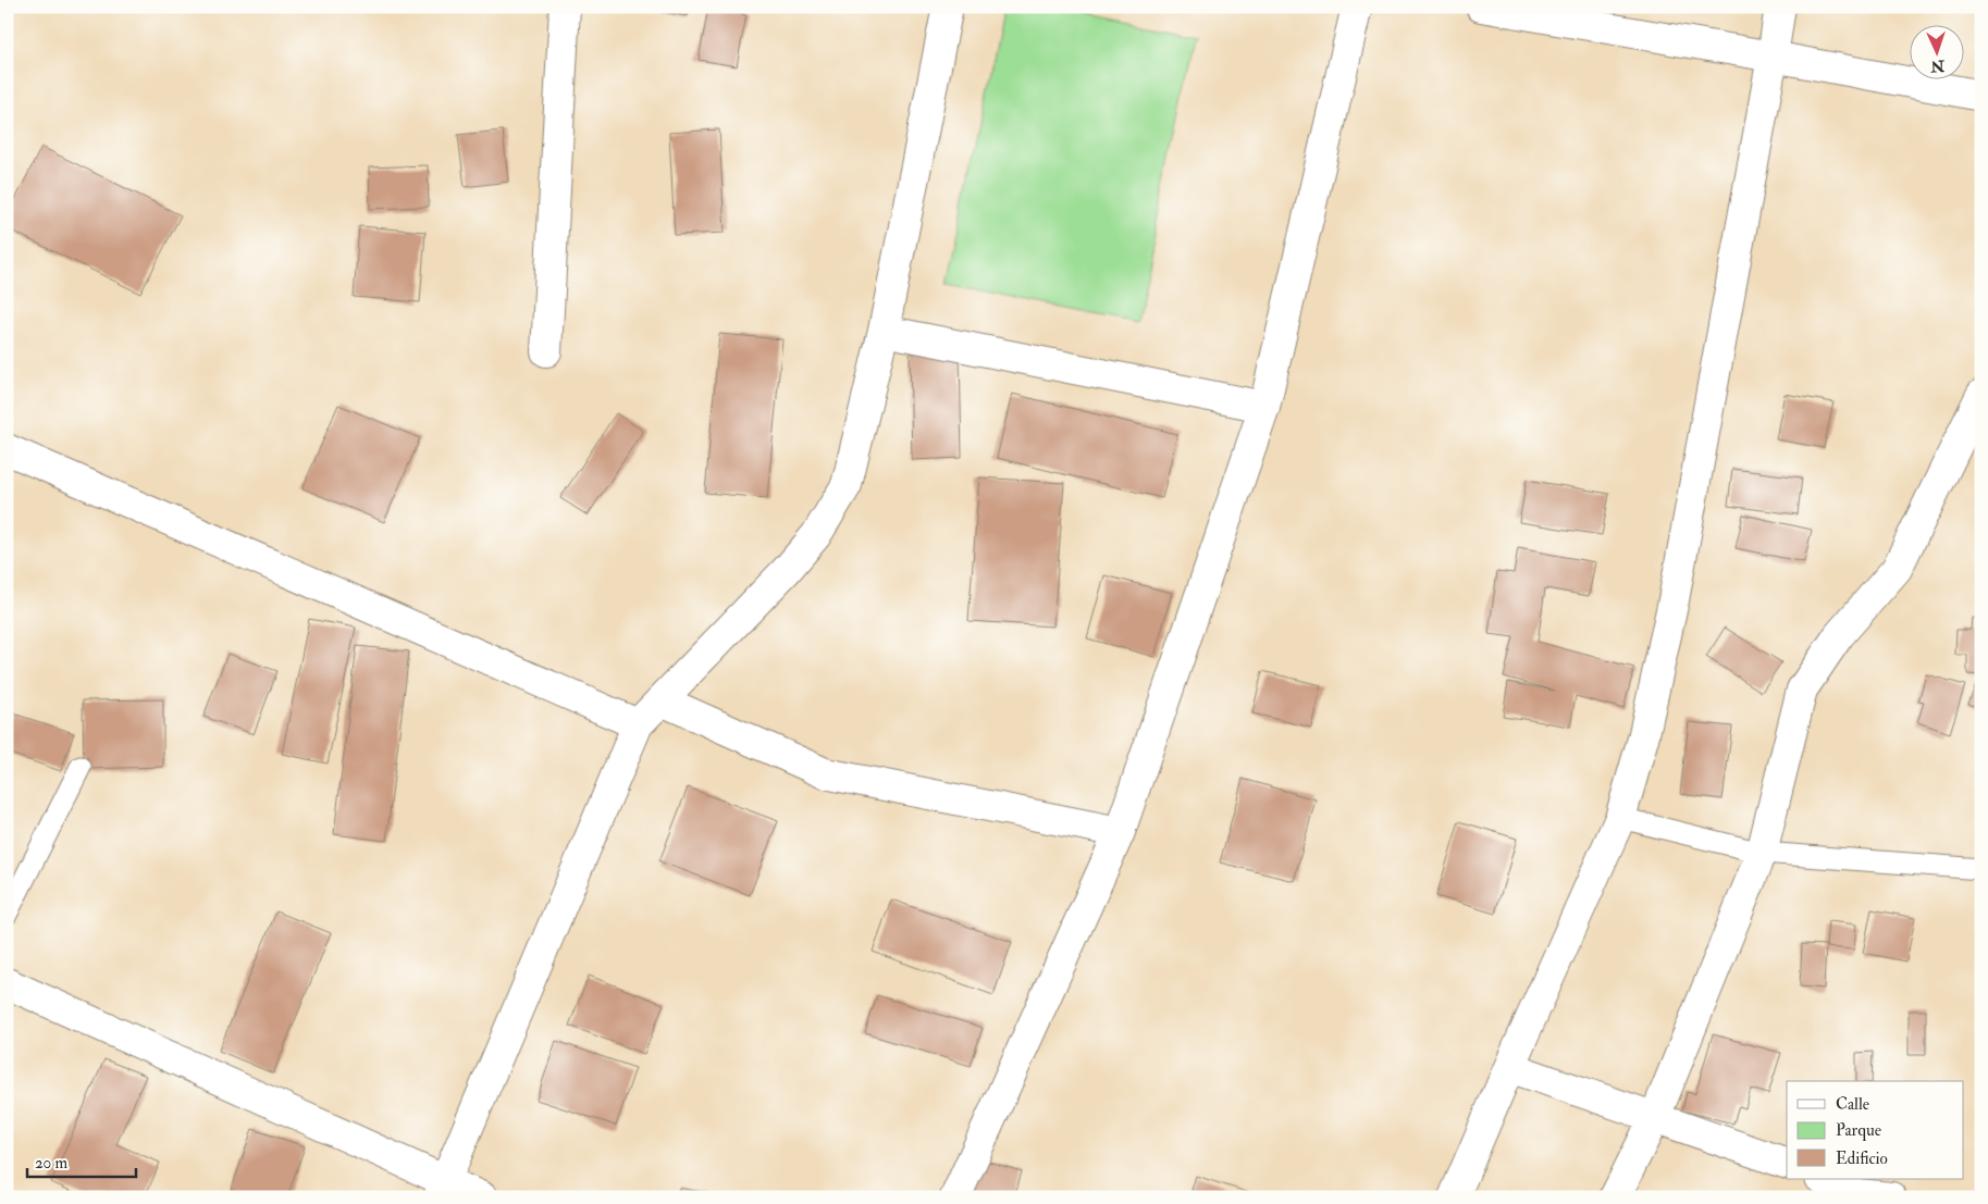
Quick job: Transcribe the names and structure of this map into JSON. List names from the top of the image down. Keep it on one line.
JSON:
{"legend":["Calle","Parque","Edificio"],"scale_bar":"20 m","north":"bottom"}
